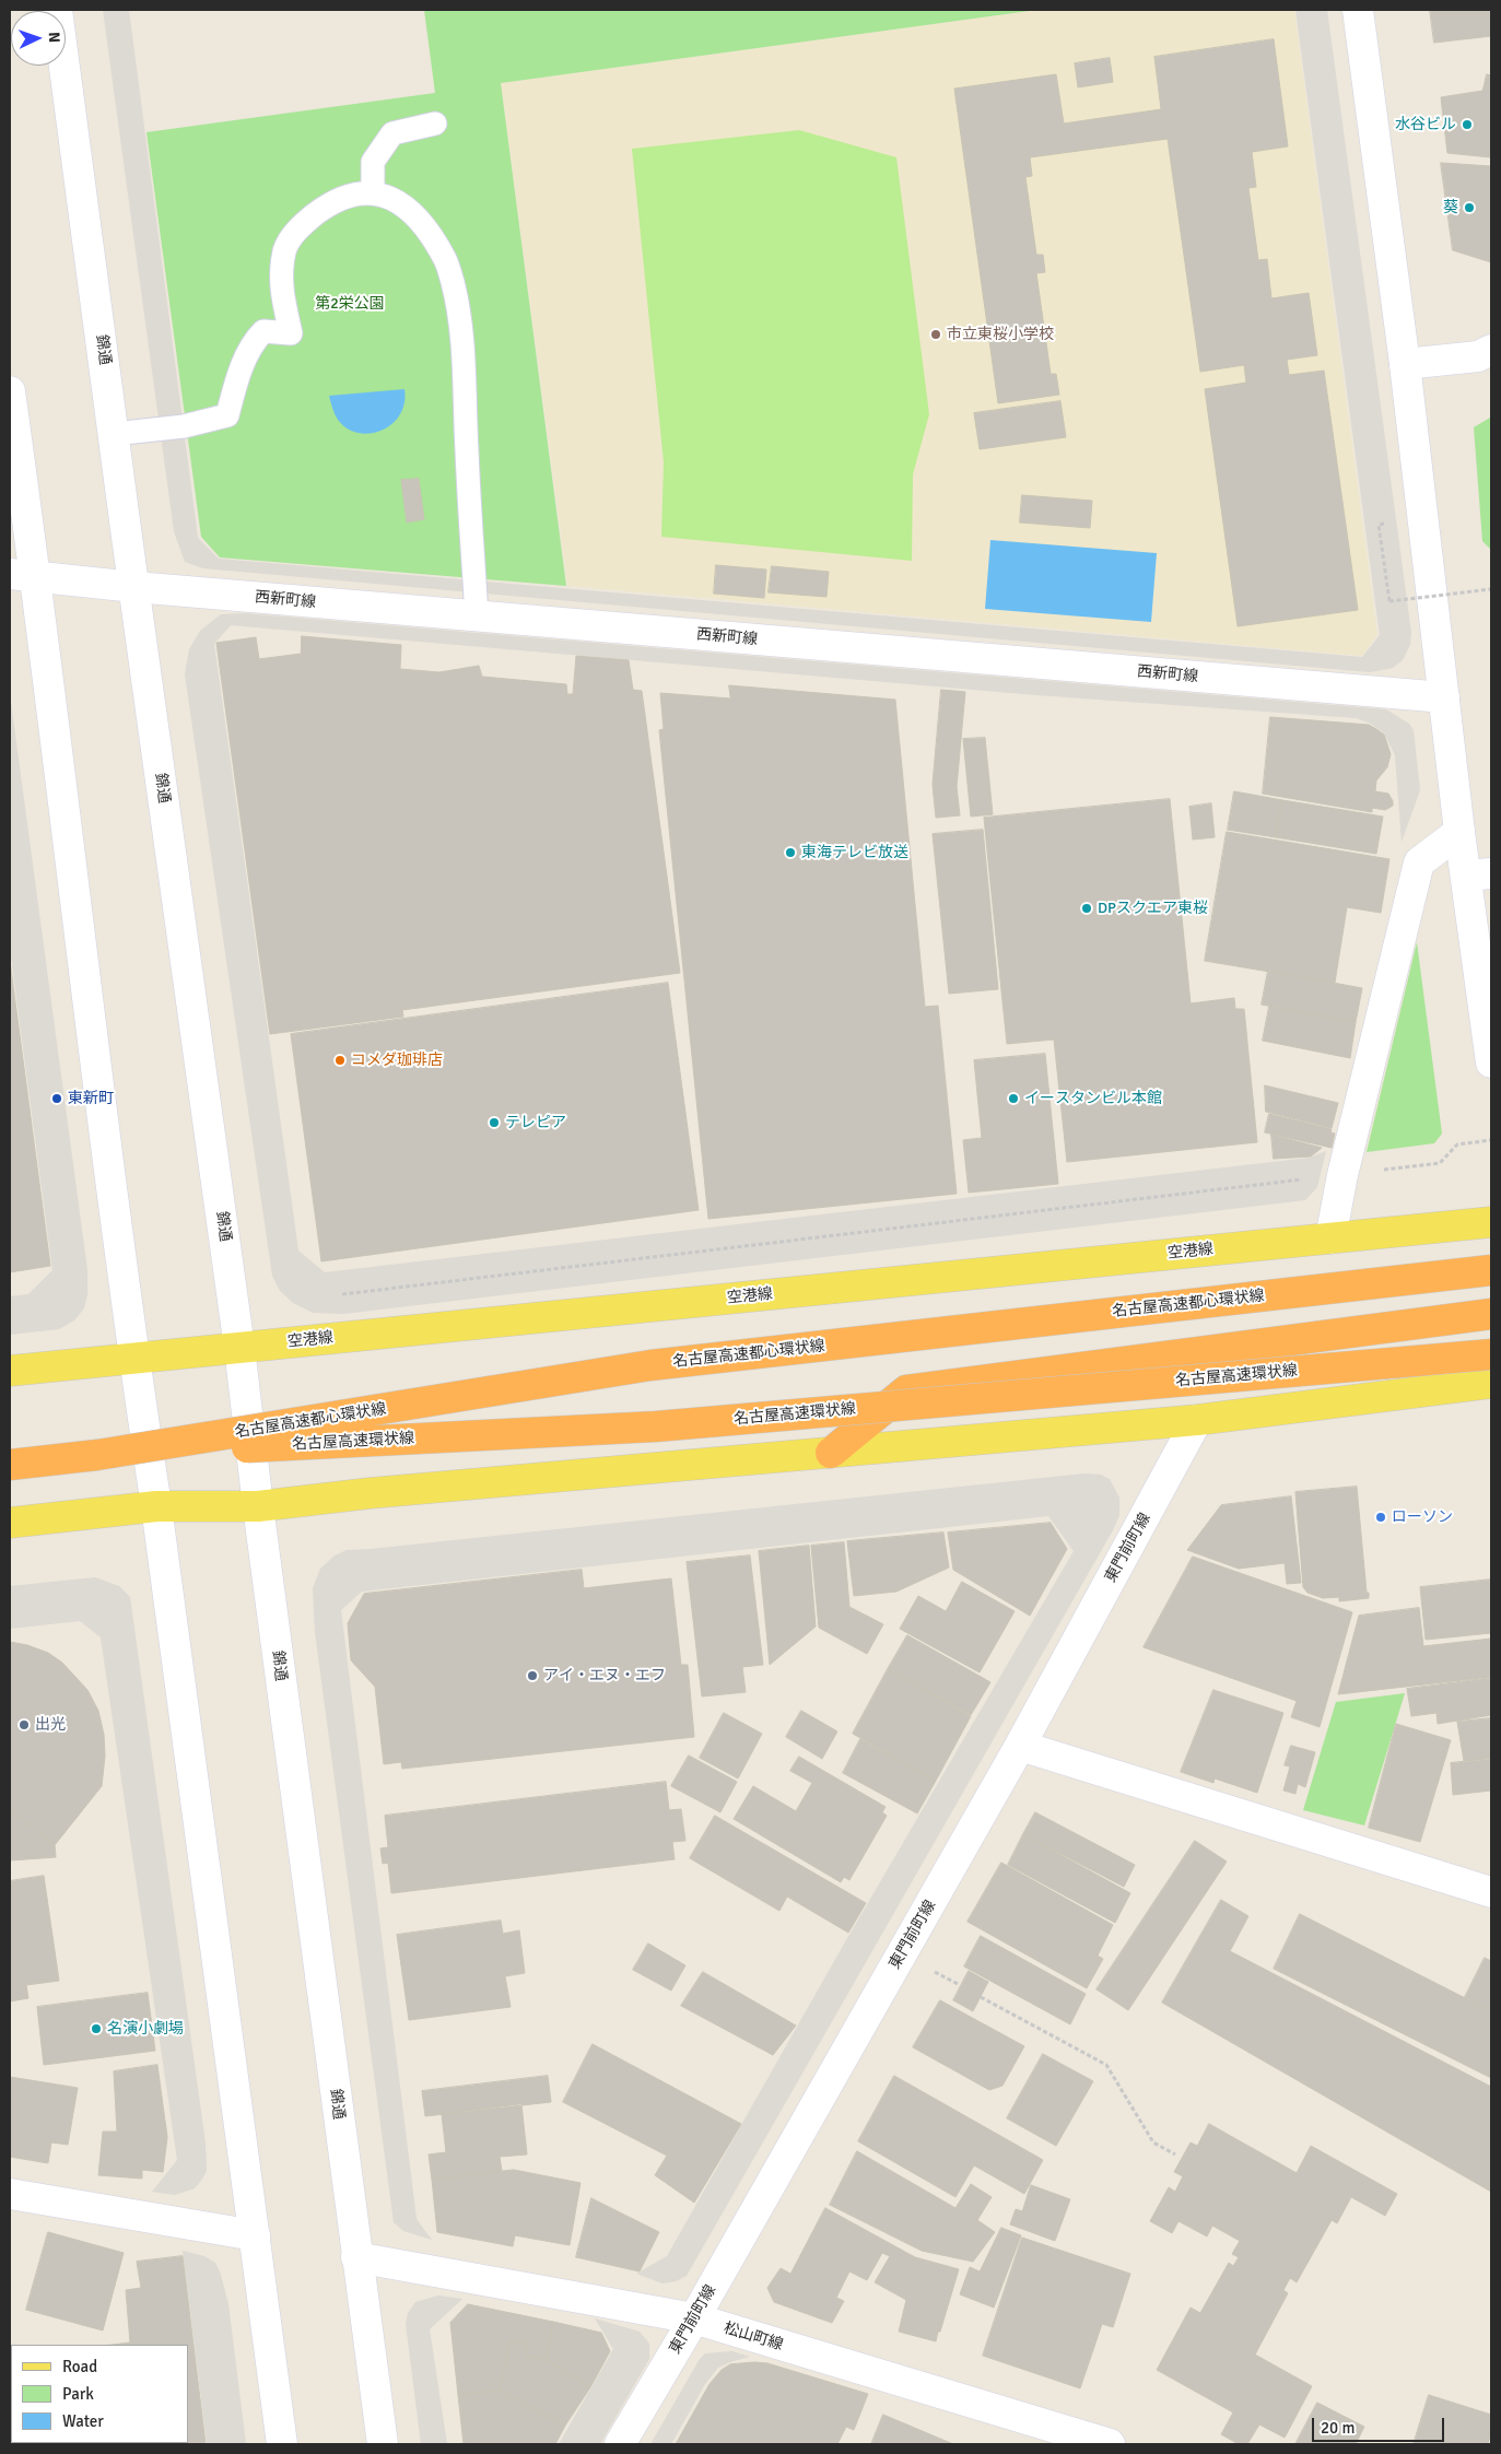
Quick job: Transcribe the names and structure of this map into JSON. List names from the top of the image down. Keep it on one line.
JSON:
{"streets":{"highway":["名古屋高速都心環状線","名古屋高速環状線"],"main road":["空港線"],"street":["錦通","西新町線","東門前町線","松山町線"]},"crossings":[["錦通","西新町線"],["錦通","空港線"],["錦通","松山町線"],["名古屋高速都心環状線","名古屋高速環状線"],["東門前町線","松山町線"]],"parks":["第2栄公園"],"places":["水谷ビル","葵","市立東桜小学校","東海テレビ放送","DPスクエア東桜","コメダ珈琲店","東新町","イースタンビル本館","テレピア","ローソン","アイ・エヌ・エフ","出光","名演小劇場"],"legend":["Road","Park","Water"],"scale_bar":"20 m","north":"right"}
